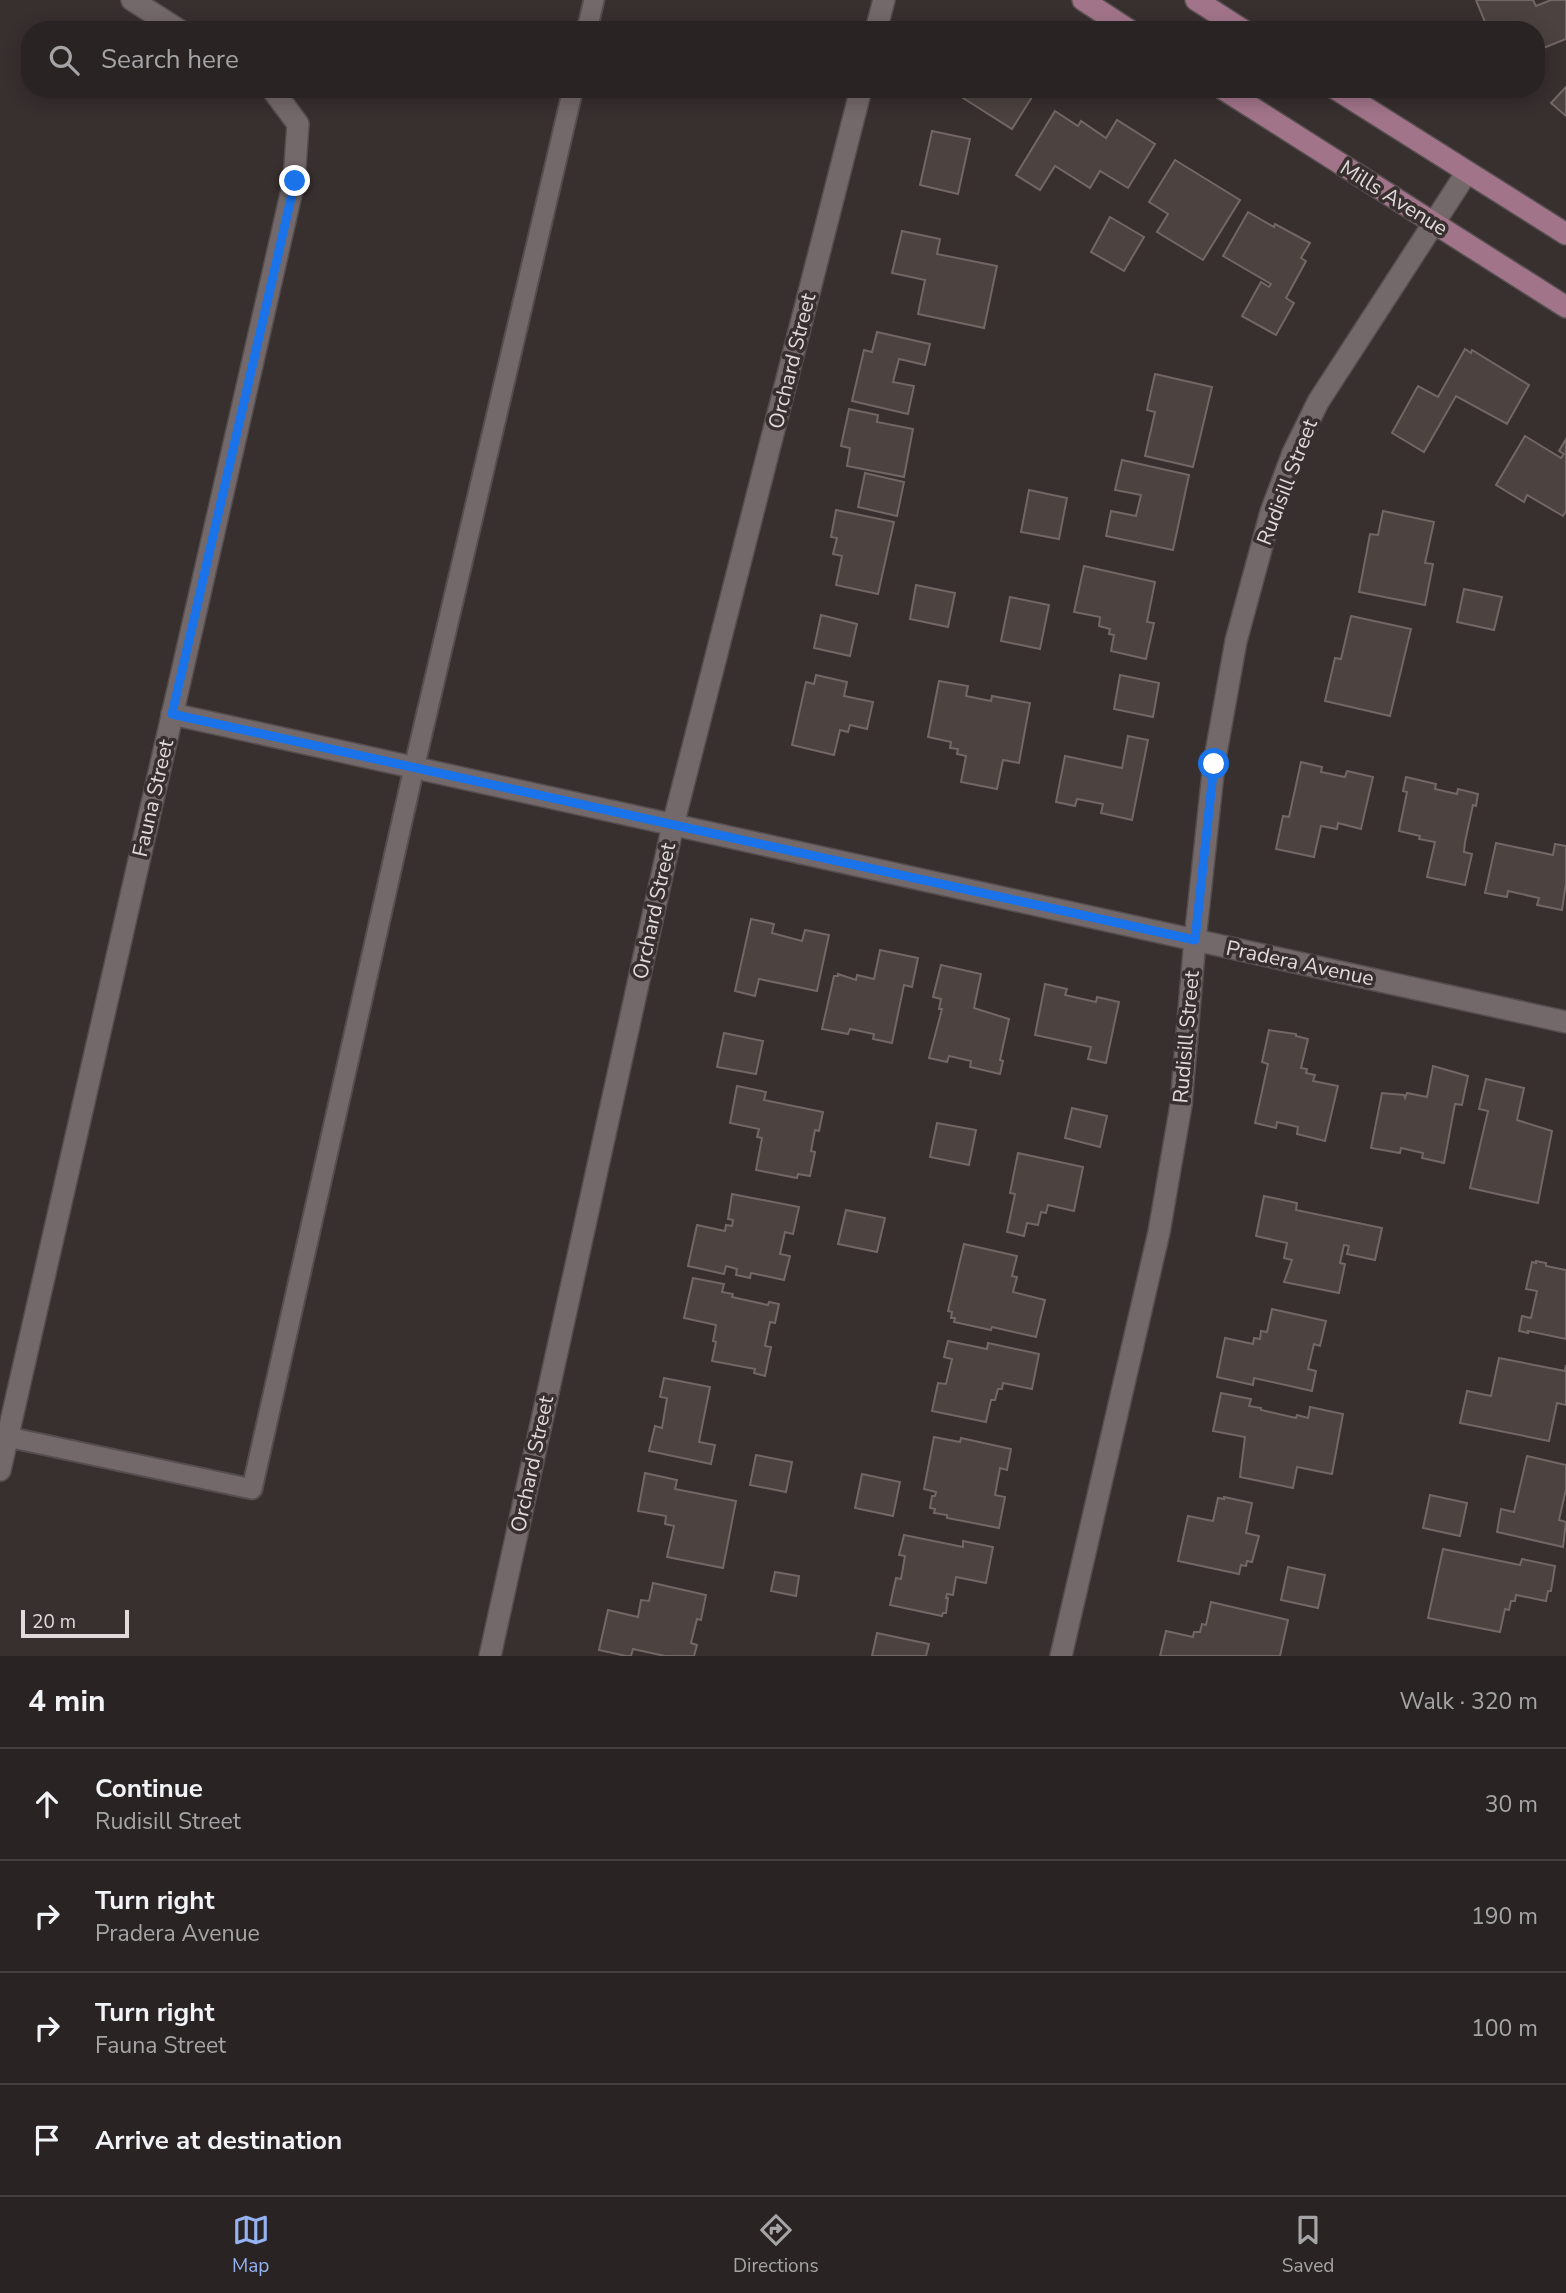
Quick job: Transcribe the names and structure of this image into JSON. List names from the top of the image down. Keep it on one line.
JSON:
{"streets":{"main road":["Mills Avenue"],"street":["Orchard Street","Rudisill Street","Fauna Street","Pradera Avenue"]},"crossings":[["Mills Avenue","Rudisill Street"],["Orchard Street","Pradera Avenue"],["Rudisill Street","Pradera Avenue"],["Fauna Street","Pradera Avenue"]],"scale_bar":"20 m","page":{"search":"Search here","scale":"20 m","heading":["4 min","Walk · 320 m"],"list":[["Continue","Rudisill Street","30 m"],["Turn right","Pradera Avenue","190 m"],["Turn right","Fauna Street","100 m"],"Arrive at destination"],"nav":["Map","Directions","Saved"]}}
